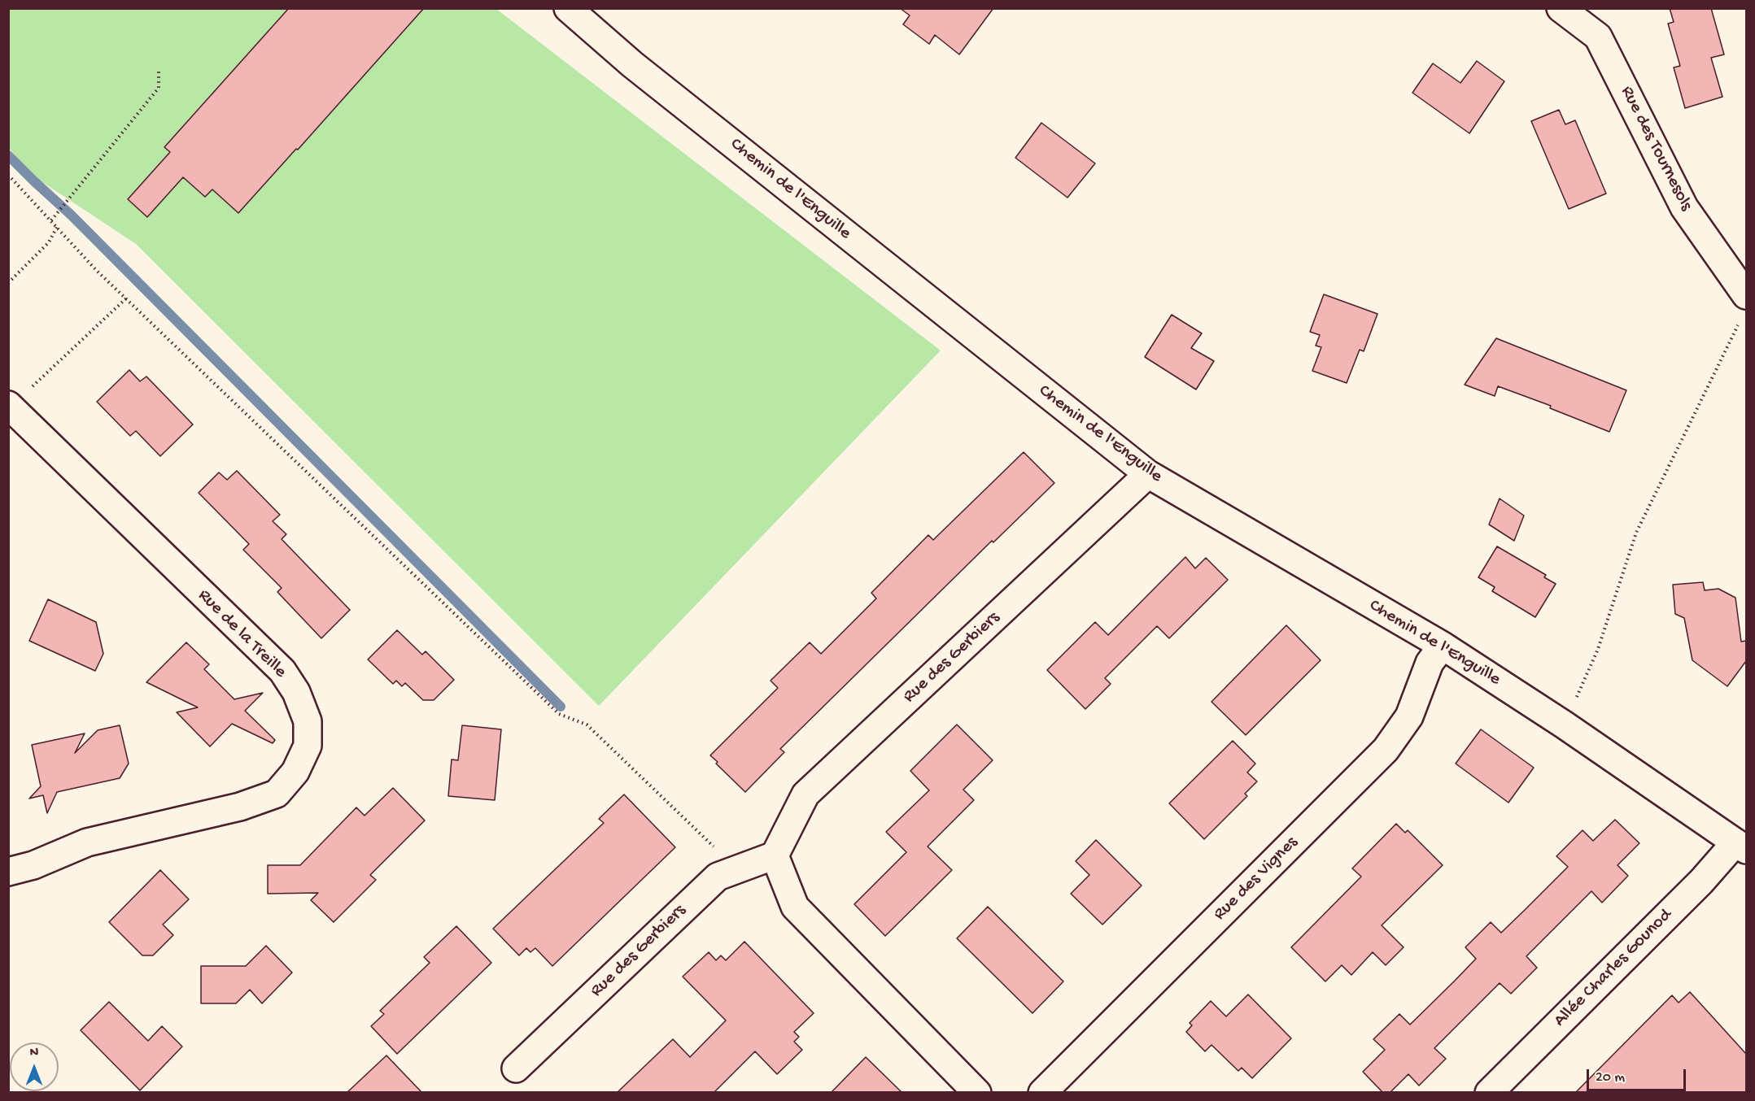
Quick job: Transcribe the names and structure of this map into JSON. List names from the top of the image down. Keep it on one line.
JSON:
{"streets":{"street":["Rue des Tournesols","Chemin de l'Enguille","Rue de la Treille","Rue des Gerbiers","Rue des Vignes","Allée Charles Gounod"]},"crossings":[["Chemin de l'Enguille","Rue des Gerbiers"],["Chemin de l'Enguille","Rue des Vignes"],["Chemin de l'Enguille","Allée Charles Gounod"]],"scale_bar":"20 m","north":"top"}
